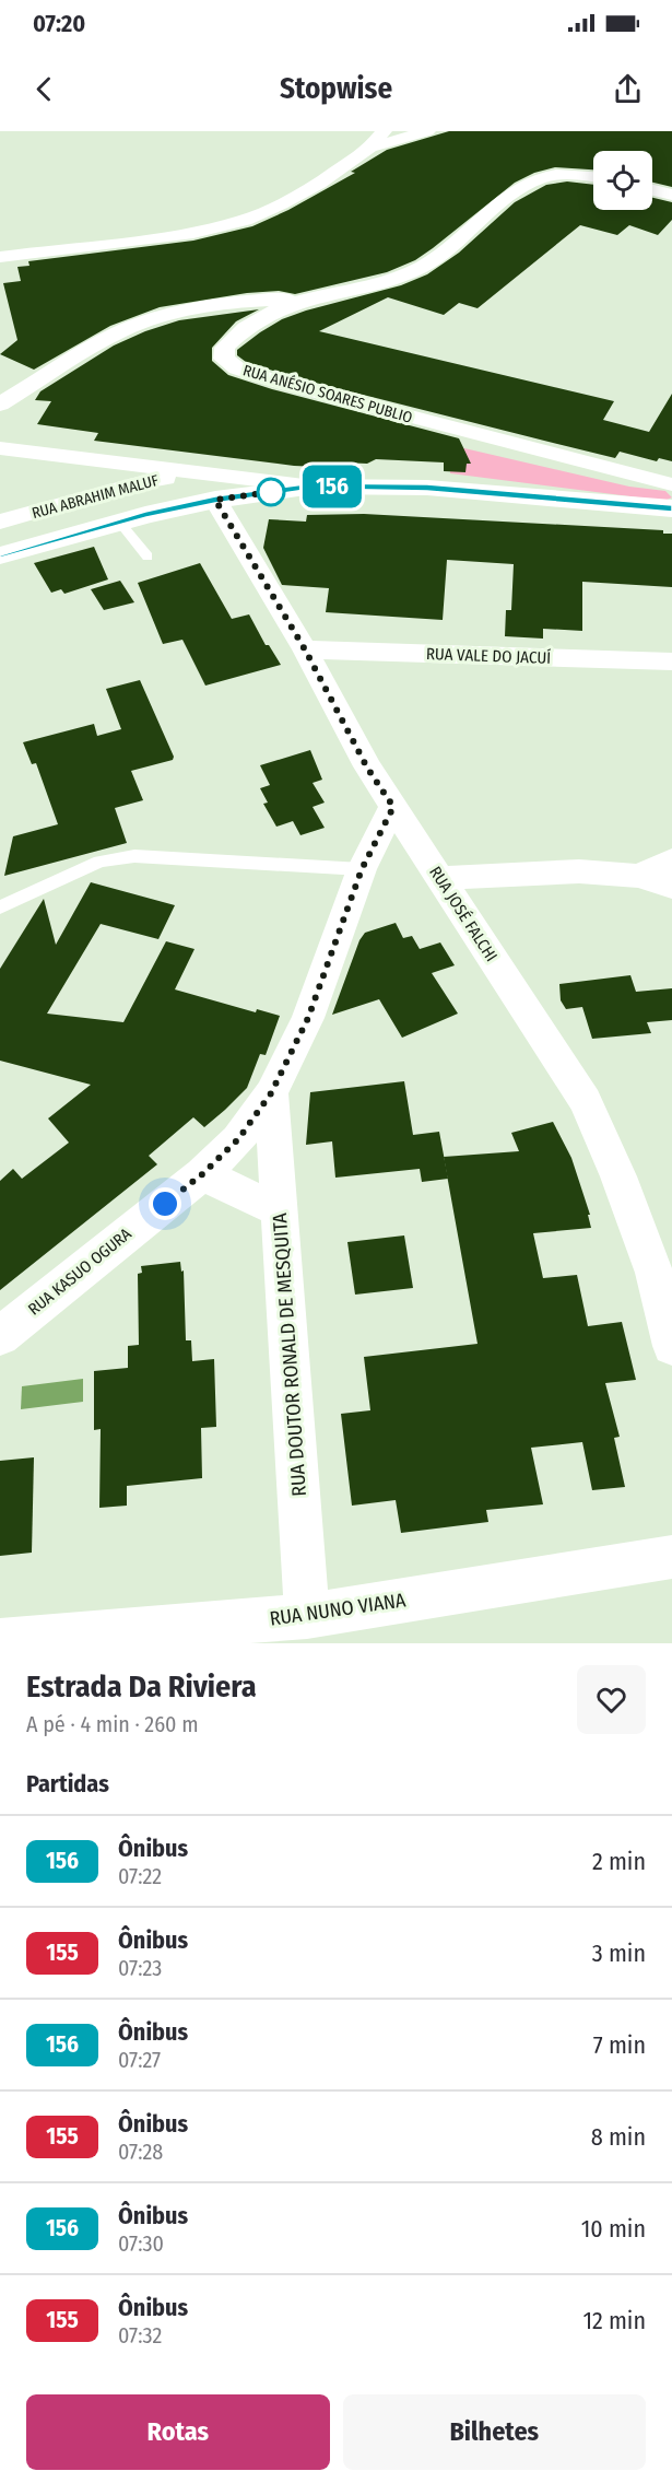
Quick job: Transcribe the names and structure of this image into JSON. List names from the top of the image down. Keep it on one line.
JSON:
{"streets":{"street":["RUA ANÉSIO SOARES PUBLIO","RUA ABRAHIM MALUF","RUA VALE DO JACUÍ","RUA JOSÉ FALCHI","RUA KASUO OGURA","RUA DOUTOR RONALD DE MESQUITA","RUA NUNO VIANA"]},"crossings":[["RUA VALE DO JACUÍ","RUA JOSÉ FALCHI"],["RUA JOSÉ FALCHI","RUA KASUO OGURA"],["RUA KASUO OGURA","RUA DOUTOR RONALD DE MESQUITA"],["RUA DOUTOR RONALD DE MESQUITA","RUA NUNO VIANA"]],"lines":["bus line 156"],"page":{"status":"07:20","header":"Stopwise","on_map":"156","heading":[["Estrada Da Riviera","A pé · 4 min · 260 m"],"Partidas"],"list":[{"mark":"156","name":"Ônibus","note":"07:22","value":"2 min"},{"mark":"155","name":"Ônibus","note":"07:23","value":"3 min"},{"mark":"156","name":"Ônibus","note":"07:27","value":"7 min"},{"mark":"155","name":"Ônibus","note":"07:28","value":"8 min"},{"mark":"156","name":"Ônibus","note":"07:30","value":"10 min"},{"mark":"155","name":"Ônibus","note":"07:32","value":"12 min"}],"buttons":["Rotas","Bilhetes"]}}
